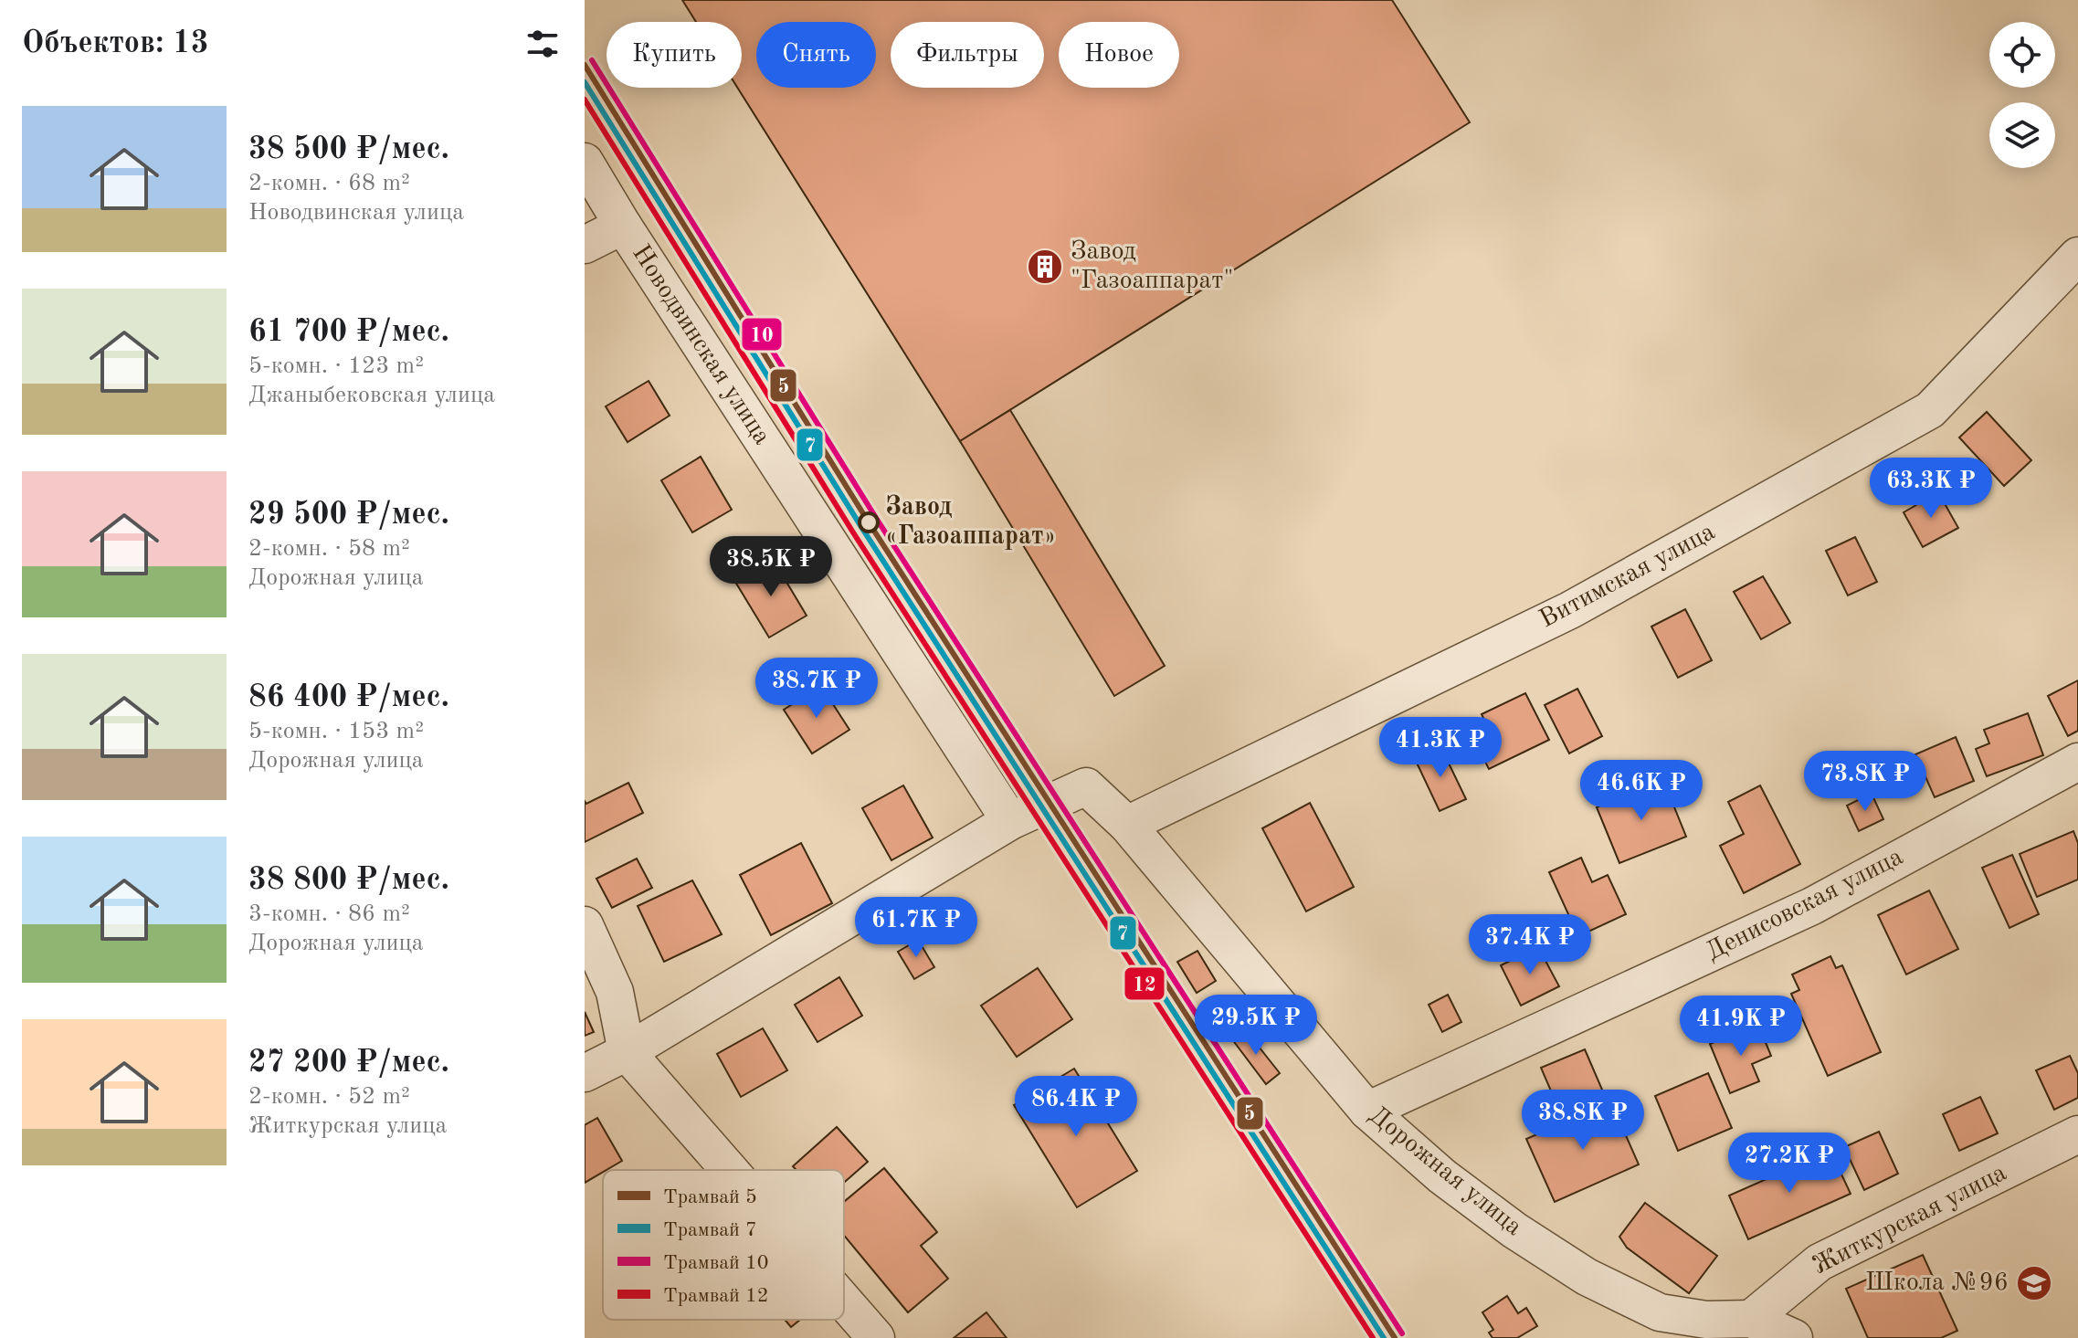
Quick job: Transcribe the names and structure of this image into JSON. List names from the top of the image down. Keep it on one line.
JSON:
{"streets":{"street":["Новодвинская улица","Витимская улица","Денисовская улица","Дорожная улица","Житкурская улица"]},"crossings":[["Новодвинская улица","Дорожная улица"],["Витимская улица","Дорожная улица"],["Денисовская улица","Дорожная улица"],["Дорожная улица","Житкурская улица"]],"places":{"building":["Завод \"Газоаппарат\""],"other":["Завод «Газоаппарат»"],"school or university":["Школа №96"]},"lines":["tram line 10","tram line 5","tram line 7","tram line 12"],"legend":["Трамвай 5","Трамвай 7","Трамвай 10","Трамвай 12"],"page":{"heading":"Объектов: 13","chip":["Купить","Снять","Фильтры","Новое"],"list":[{"name":"38 500 ₽/мес.","note":"2-комн. · 68 m² · Новодвинская улица"},{"name":"61 700 ₽/мес.","note":"5-комн. · 123 m² · Джаныбековская улица"},{"name":"29 500 ₽/мес.","note":"2-комн. · 58 m² · Дорожная улица"},{"name":"86 400 ₽/мес.","note":"5-комн. · 153 m² · Дорожная улица"},{"name":"38 800 ₽/мес.","note":"3-комн. · 86 m² · Дорожная улица"},{"name":"27 200 ₽/мес.","note":"2-комн. · 52 m² · Житкурская улица"}],"price":["63.3K ₽","38.5K ₽","38.7K ₽","41.3K ₽","73.8K ₽","46.6K ₽","61.7K ₽","37.4K ₽","29.5K ₽","41.9K ₽","86.4K ₽","38.8K ₽","27.2K ₽"]}}
